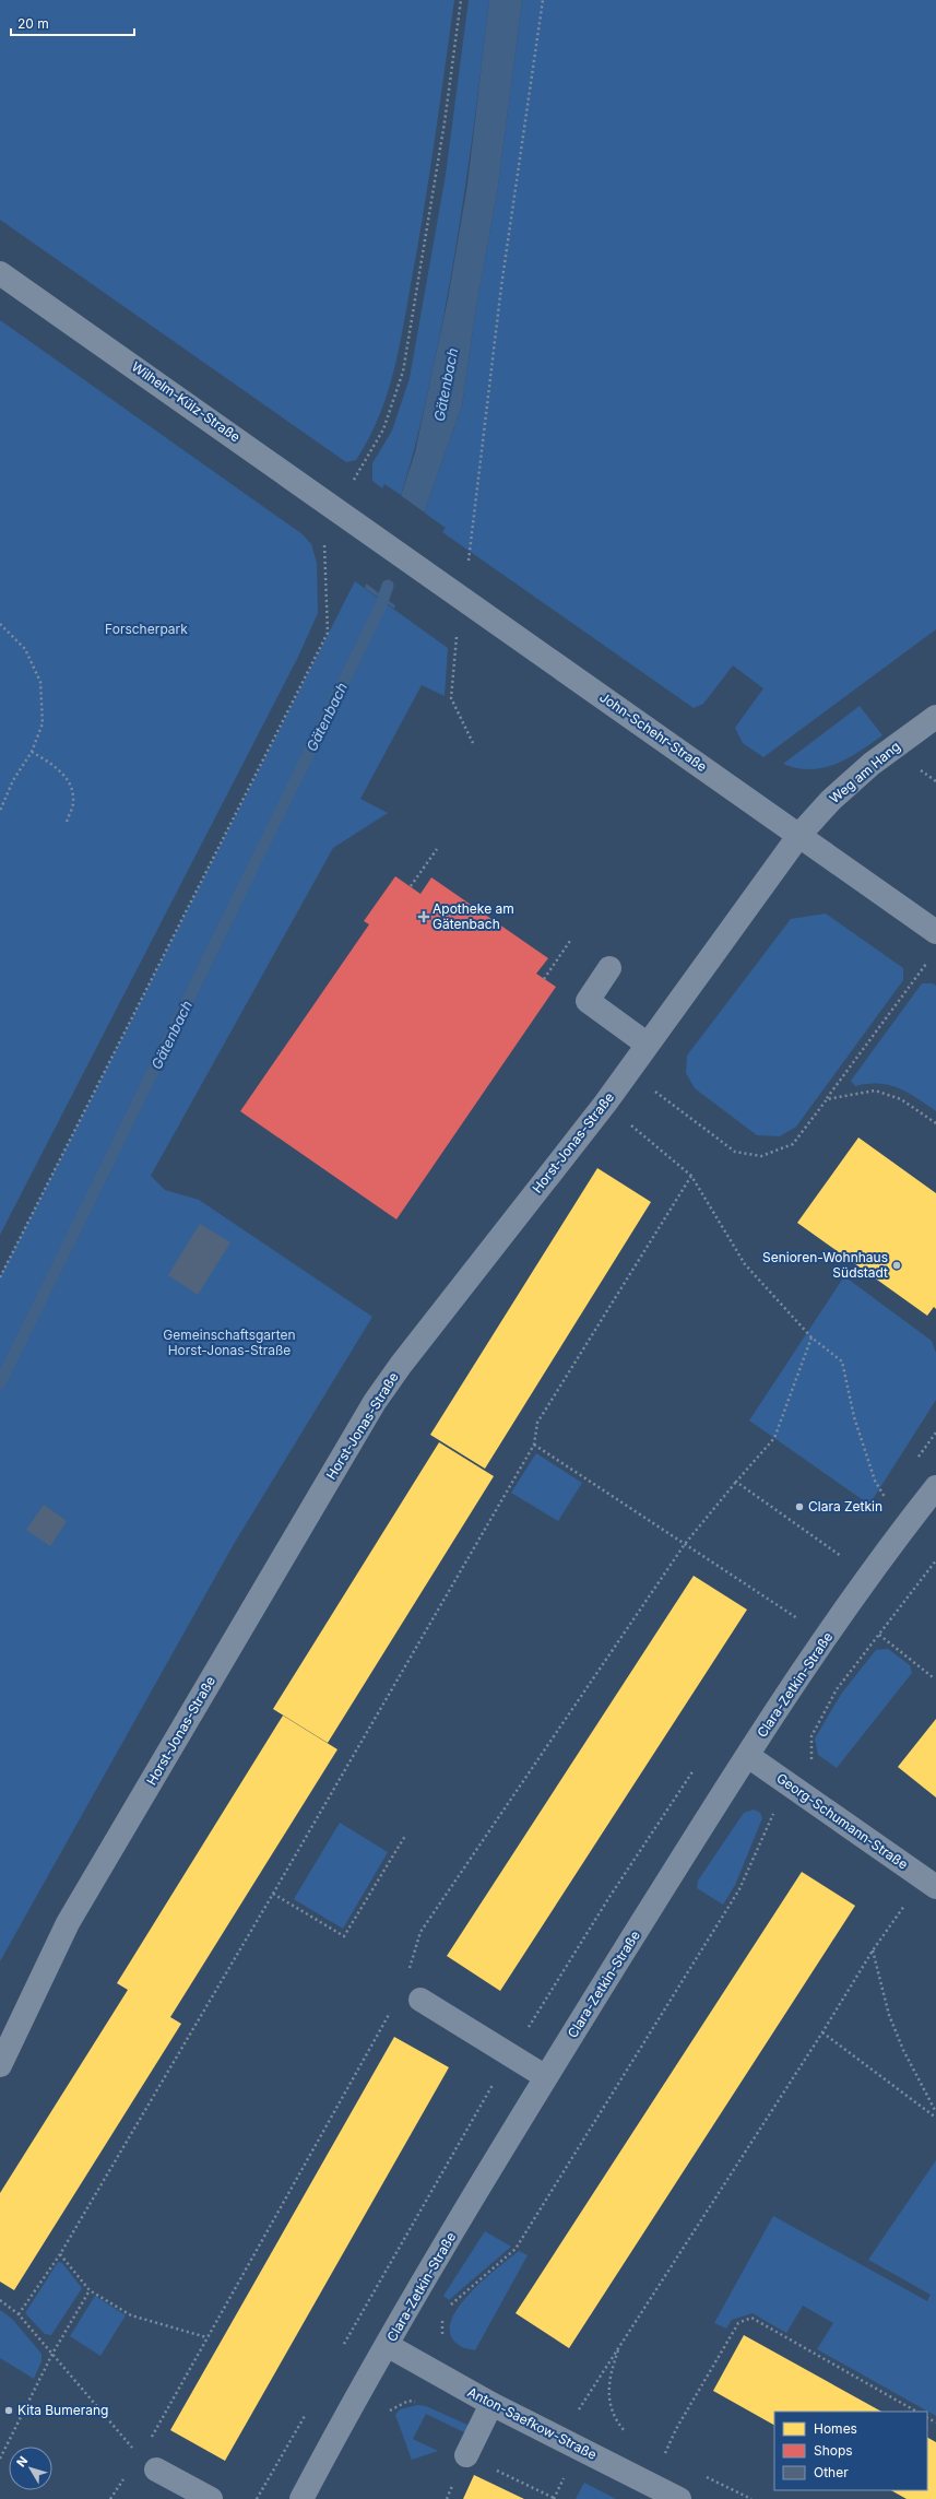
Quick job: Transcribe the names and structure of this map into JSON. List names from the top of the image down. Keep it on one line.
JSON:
{"streets":{"street":["Wilhelm-Külz-Straße","John-Schehr-Straße","Weg am Hang","Horst-Jonas-Straße","Clara-Zetkin-Straße","Georg-Schumann-Straße","Anton-Saefkow-Straße"]},"crossings":[["Wilhelm-Külz-Straße","John-Schehr-Straße"],["John-Schehr-Straße","Weg am Hang"],["John-Schehr-Straße","Horst-Jonas-Straße"],["Weg am Hang","Horst-Jonas-Straße"],["Clara-Zetkin-Straße","Georg-Schumann-Straße"],["Clara-Zetkin-Straße","Anton-Saefkow-Straße"]],"water":["Gätenbach"],"parks":["Forscherpark","Gemeinschaftsgarten Horst-Jonas-Straße"],"places":{"health":["Apotheke am Gätenbach"],"other":["Senioren-Wohnhaus Südstadt","Clara Zetkin","Kita Bumerang"]},"legend":["Homes","Shops","Other"],"scale_bar":"20 m","north":"top left"}
